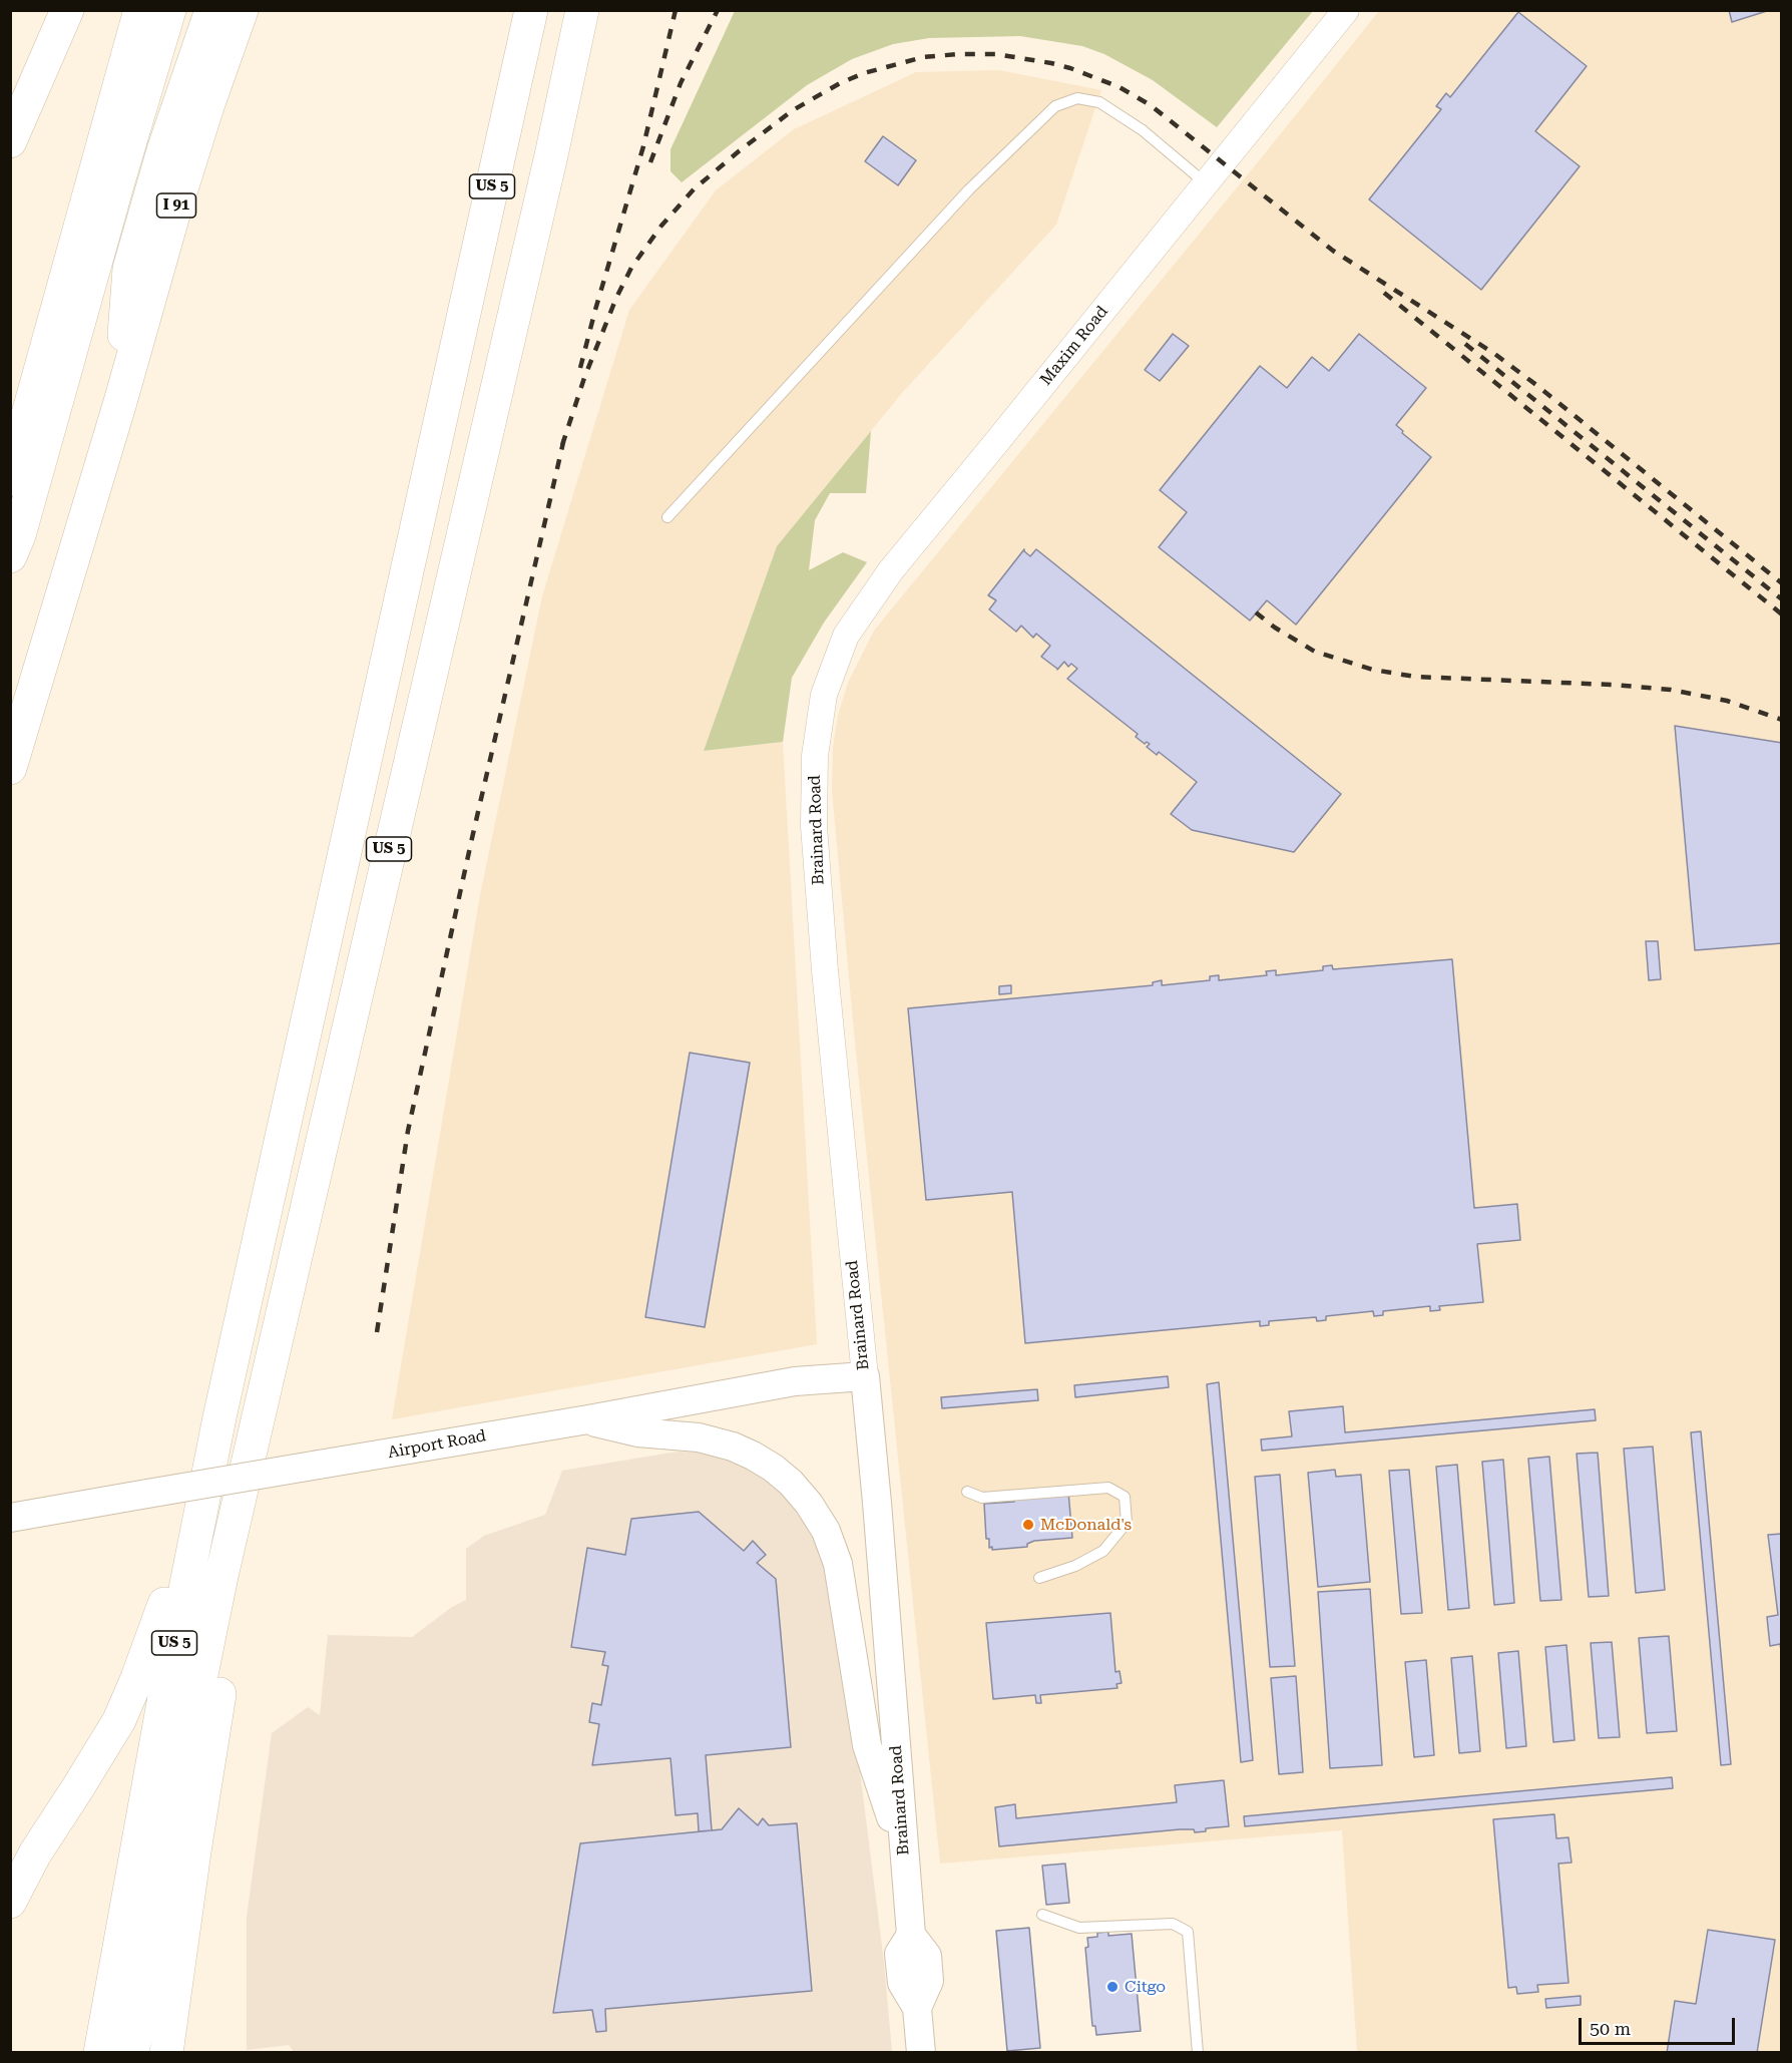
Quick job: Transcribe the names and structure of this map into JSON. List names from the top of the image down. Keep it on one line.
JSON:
{"streets":{"highway":["US 5","I 91"],"main road":["Brainard Road","Airport Road"],"street":["Maxim Road"]},"crossings":[["Maxim Road","Brainard Road"],["Brainard Road","Airport Road"]],"places":["McDonald's","Citgo"],"scale_bar":"50 m"}
